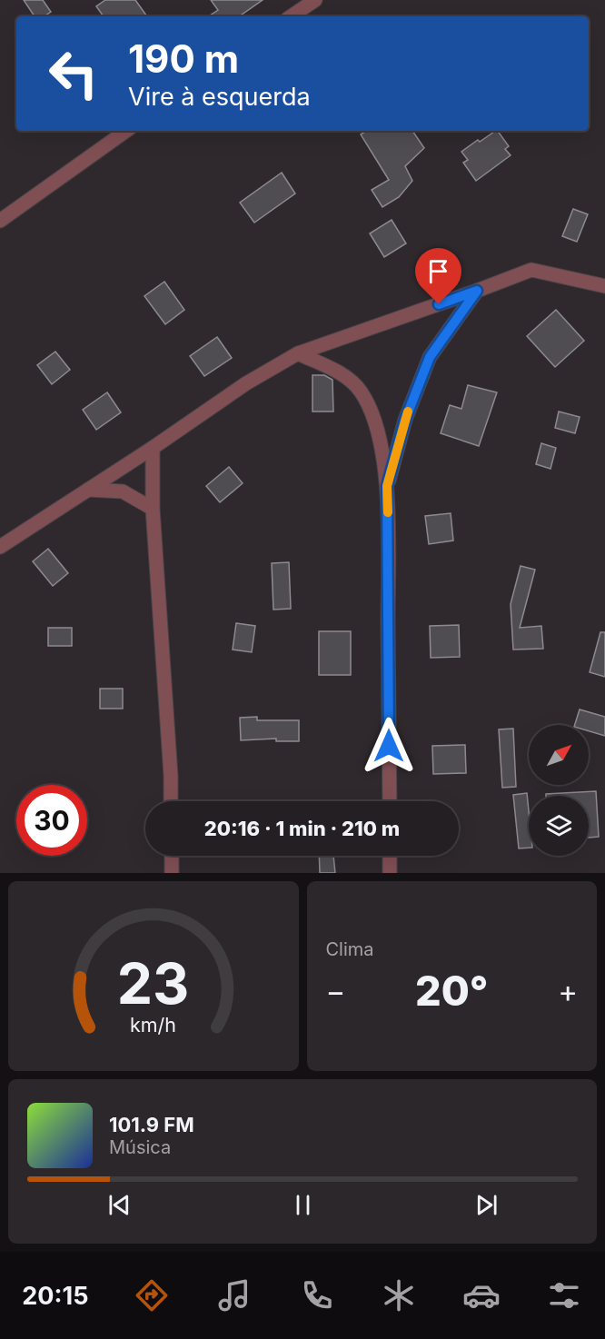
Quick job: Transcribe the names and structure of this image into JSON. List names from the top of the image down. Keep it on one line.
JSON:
{"north":"top right","page":{"turn":["190 m","Vire à esquerda"],"limit":"30","trip":"20:16 · 1 min · 210 m","tile":"Clima","heat":["−","20°","+"],"song":["101.9 FM","Música"],"tabs":"20:15","gauge":["23","km/h"]}}
